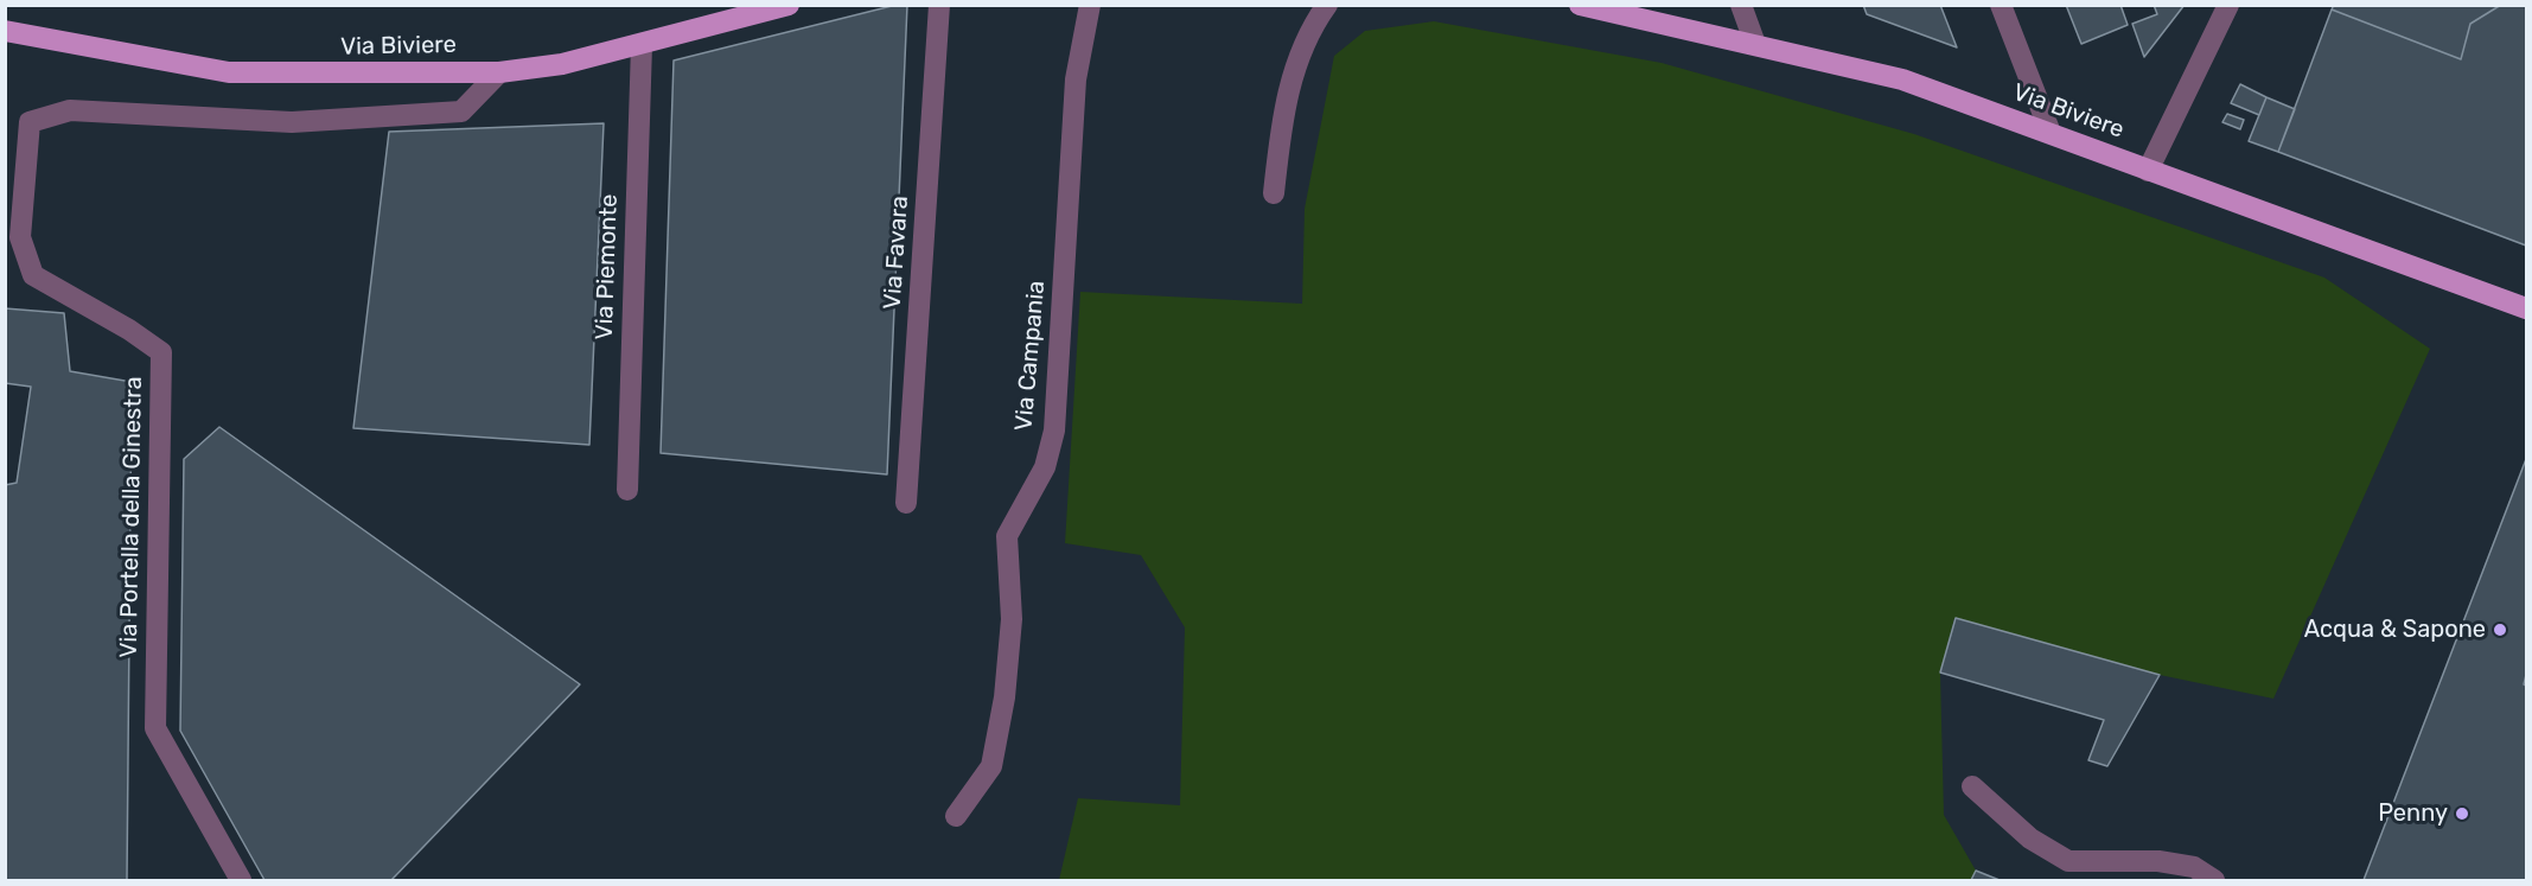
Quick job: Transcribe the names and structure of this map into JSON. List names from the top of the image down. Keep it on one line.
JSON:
{"streets":{"main road":["Via Biviere"],"street":["Via Favara","Via Piemonte","Via Campania","Via Portella della Ginestra"]},"crossings":[["Via Biviere","Via Piemonte"],["Via Biviere","Via Portella della Ginestra"]],"places":["Acqua & Sapone","Penny"]}
